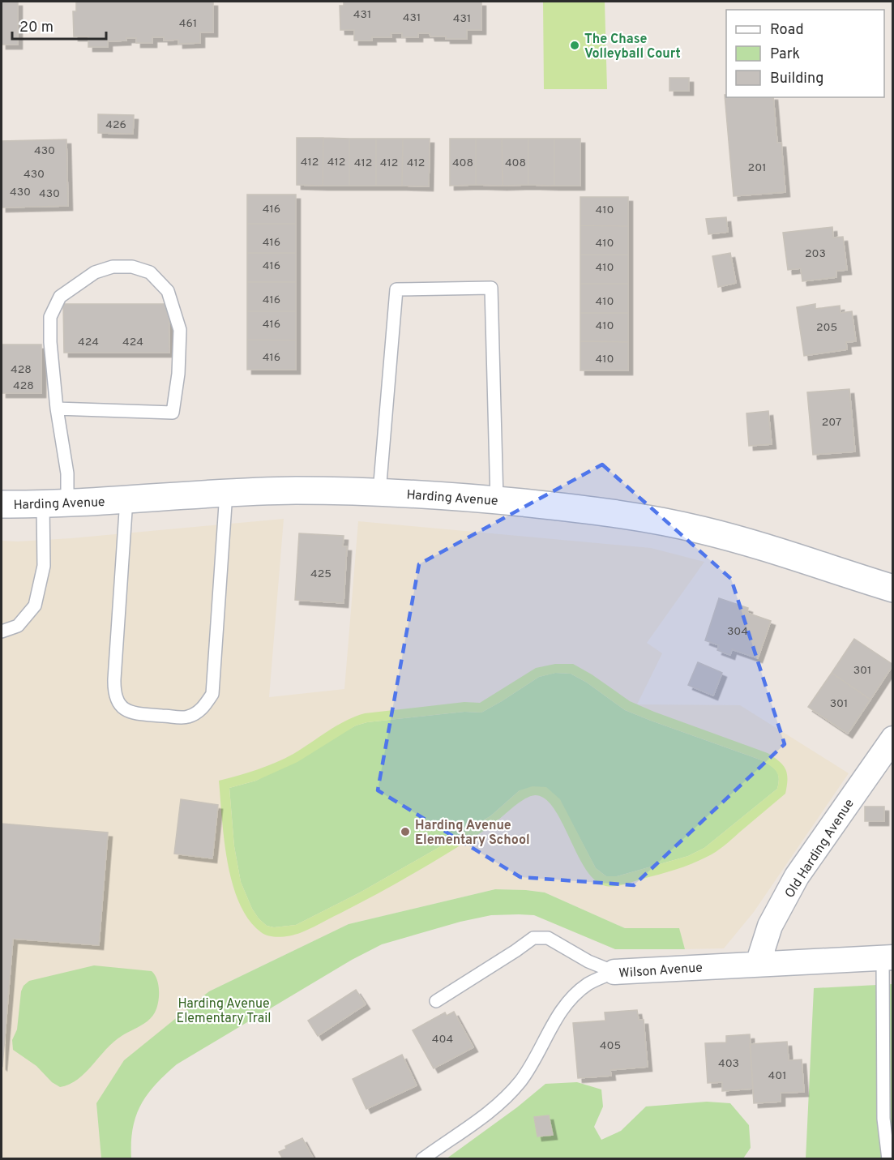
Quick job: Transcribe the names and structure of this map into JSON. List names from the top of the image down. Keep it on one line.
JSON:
{"streets":{"street":["Harding Avenue","Old Harding Avenue","Wilson Avenue"]},"crossings":[["Old Harding Avenue","Wilson Avenue"]],"parks":["Harding Avenue Elementary Trail"],"places":["The Chase Volleyball Court","Harding Avenue Elementary School"],"house_numbers":["431","431","431","461","426","430","412","412","412","412","412","408","408","201","430","430","430","416","410","416","410","203","416","410","416","410","416","410","205","424","424","416","410","428","428","207","425","304","301","301","404","405","403","401"],"legend":["Road","Park","Building"],"scale_bar":"20 m"}
